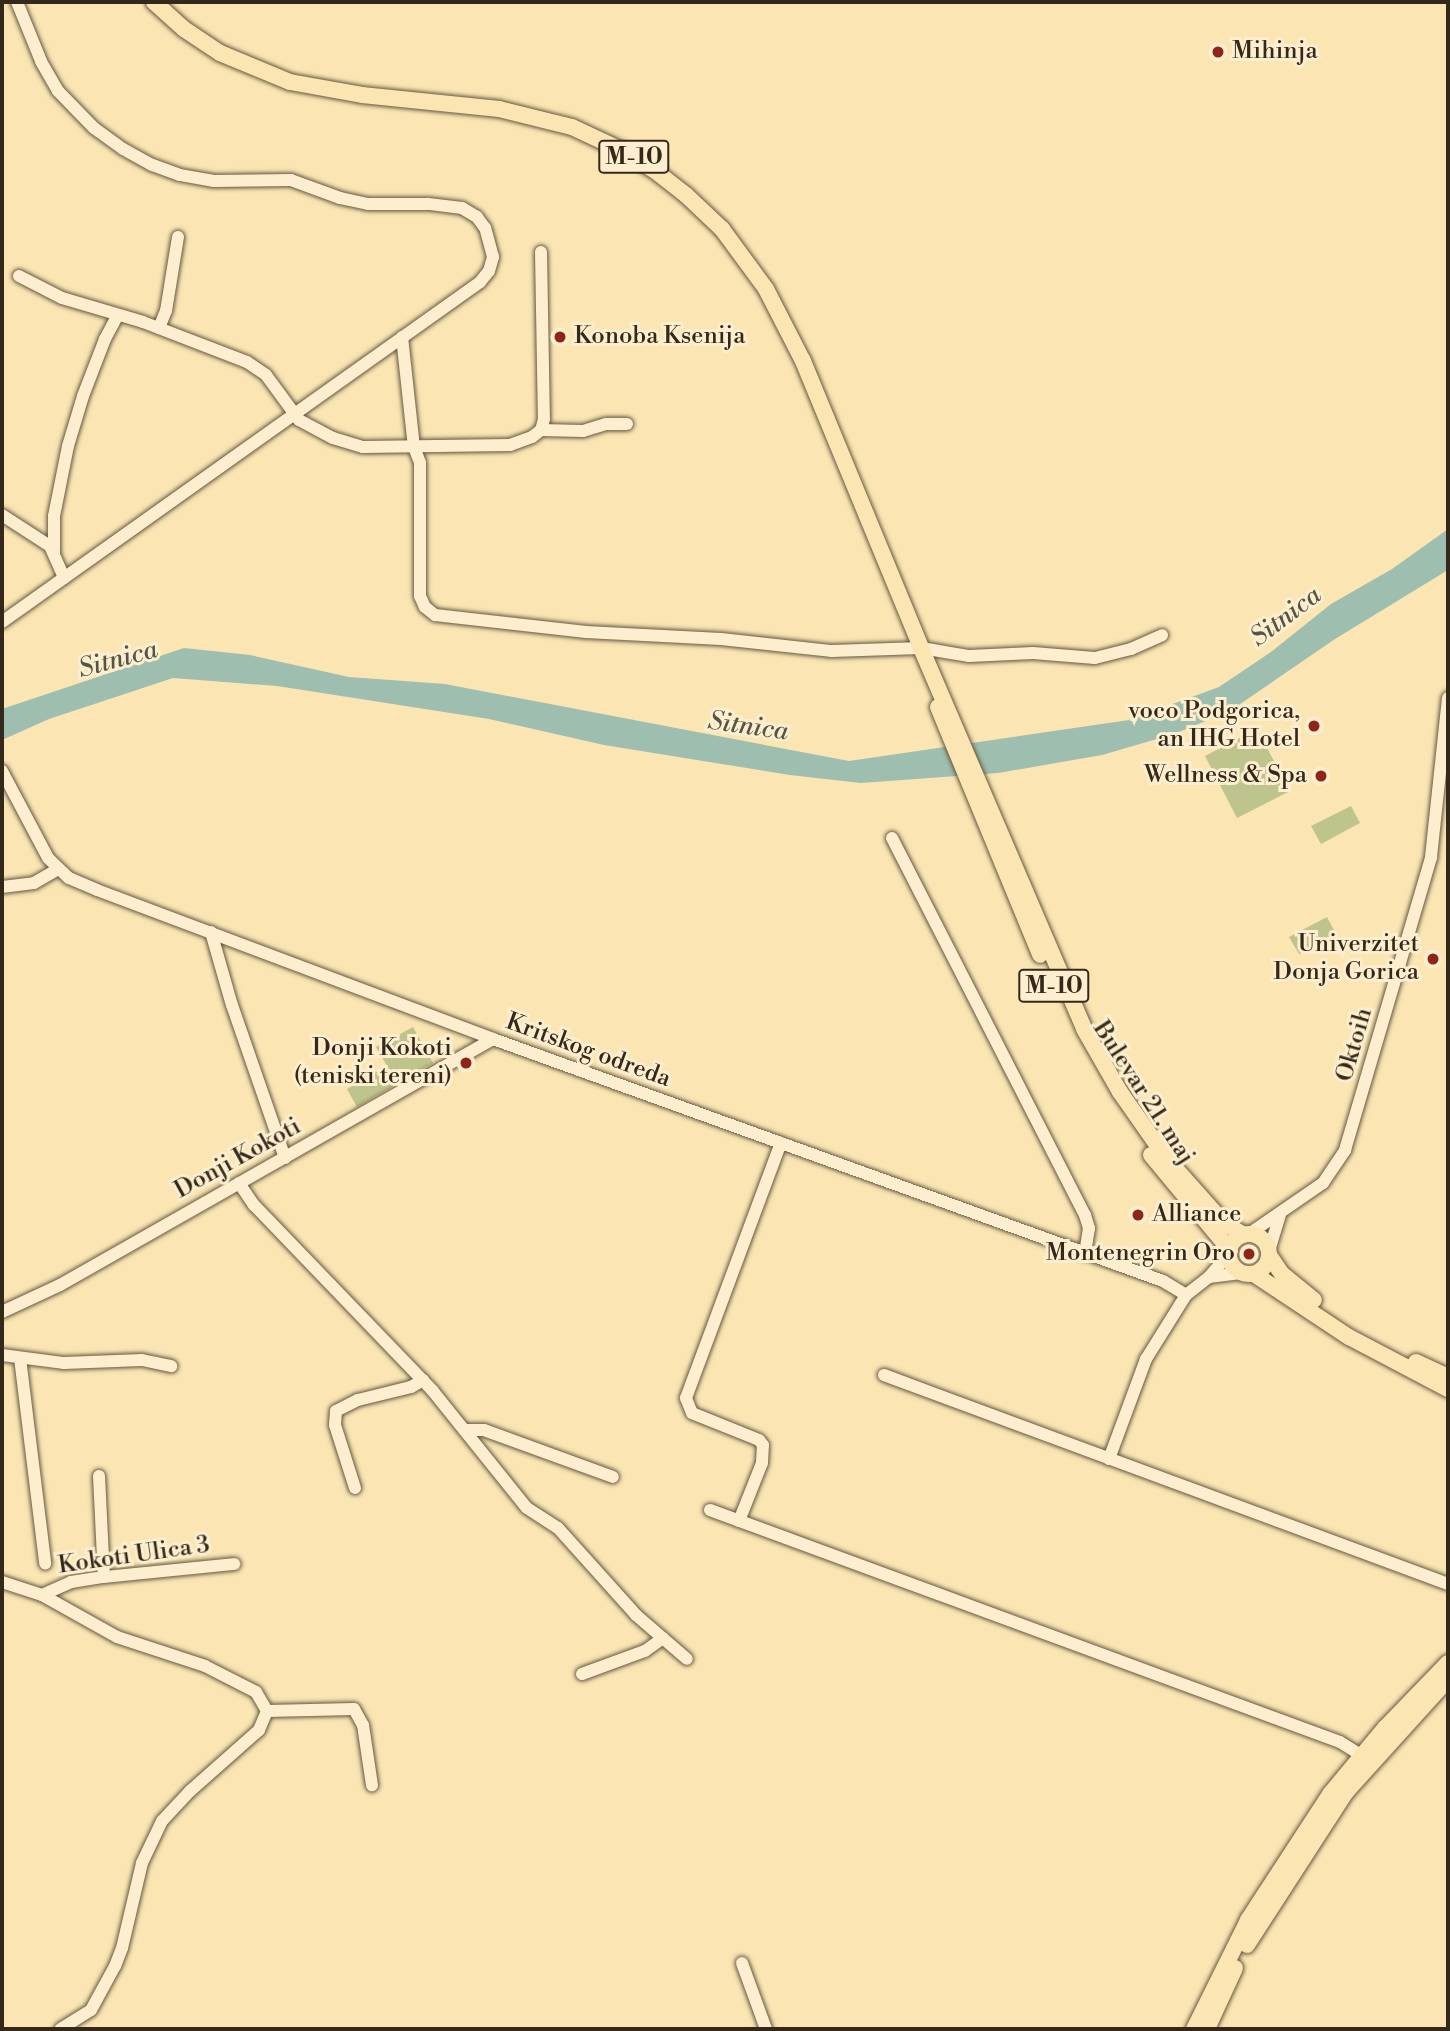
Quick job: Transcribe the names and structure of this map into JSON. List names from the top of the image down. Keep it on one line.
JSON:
{"streets":{"main road":["M-10","Bulevar 21. maj"],"street":["Oktoih","Kritskog odreda","Donji Kokoti","Kokoti Ulica 3"]},"crossings":[["M-10","Oktoih"],["M-10","Bulevar 21. maj"],["Oktoih","Bulevar 21. maj"],["Kritskog odreda","Donji Kokoti"]],"water":["Sitnica"],"places":["Mihinja","Konoba Ksenija","voco Podgorica, an IHG Hotel","Wellness & Spa","Univerzitet Donja Gorica","Donji Kokoti (teniski tereni)","Alliance","Montenegrin Oro"]}
